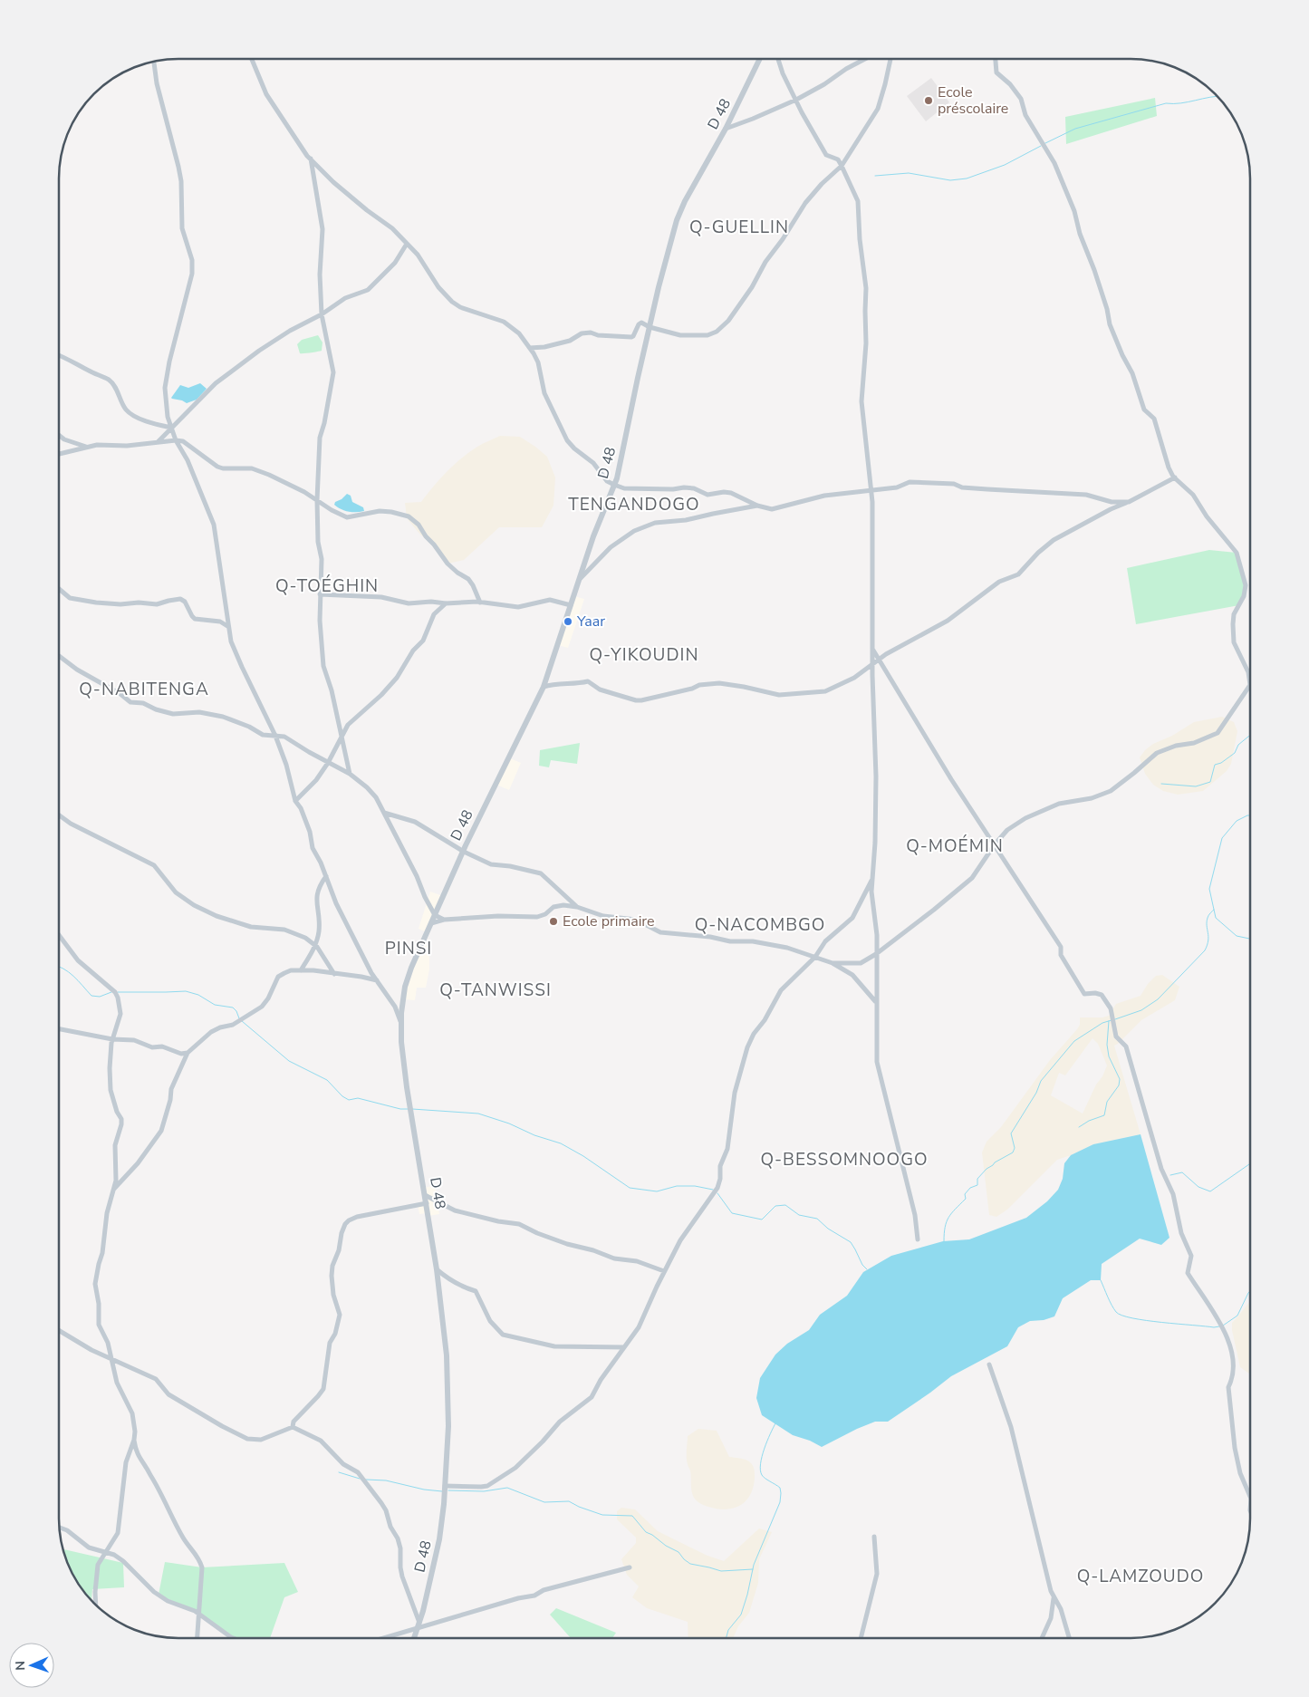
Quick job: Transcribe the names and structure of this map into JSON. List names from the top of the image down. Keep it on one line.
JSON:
{"streets":{"street":["D 48"]},"districts":["Q-GUELLIN","TENGANDOGO","Q-TOÉGHIN","Q-YIKOUDIN","Q-NABITENGA","Q-MOÉMIN","Q-NACOMBGO","PINSI","Q-TANWISSI","Q-BESSOMNOOGO","Q-LAMZOUDO"],"places":["Ecole préscolaire","Yaar","Ecole primaire"],"north":"left"}
